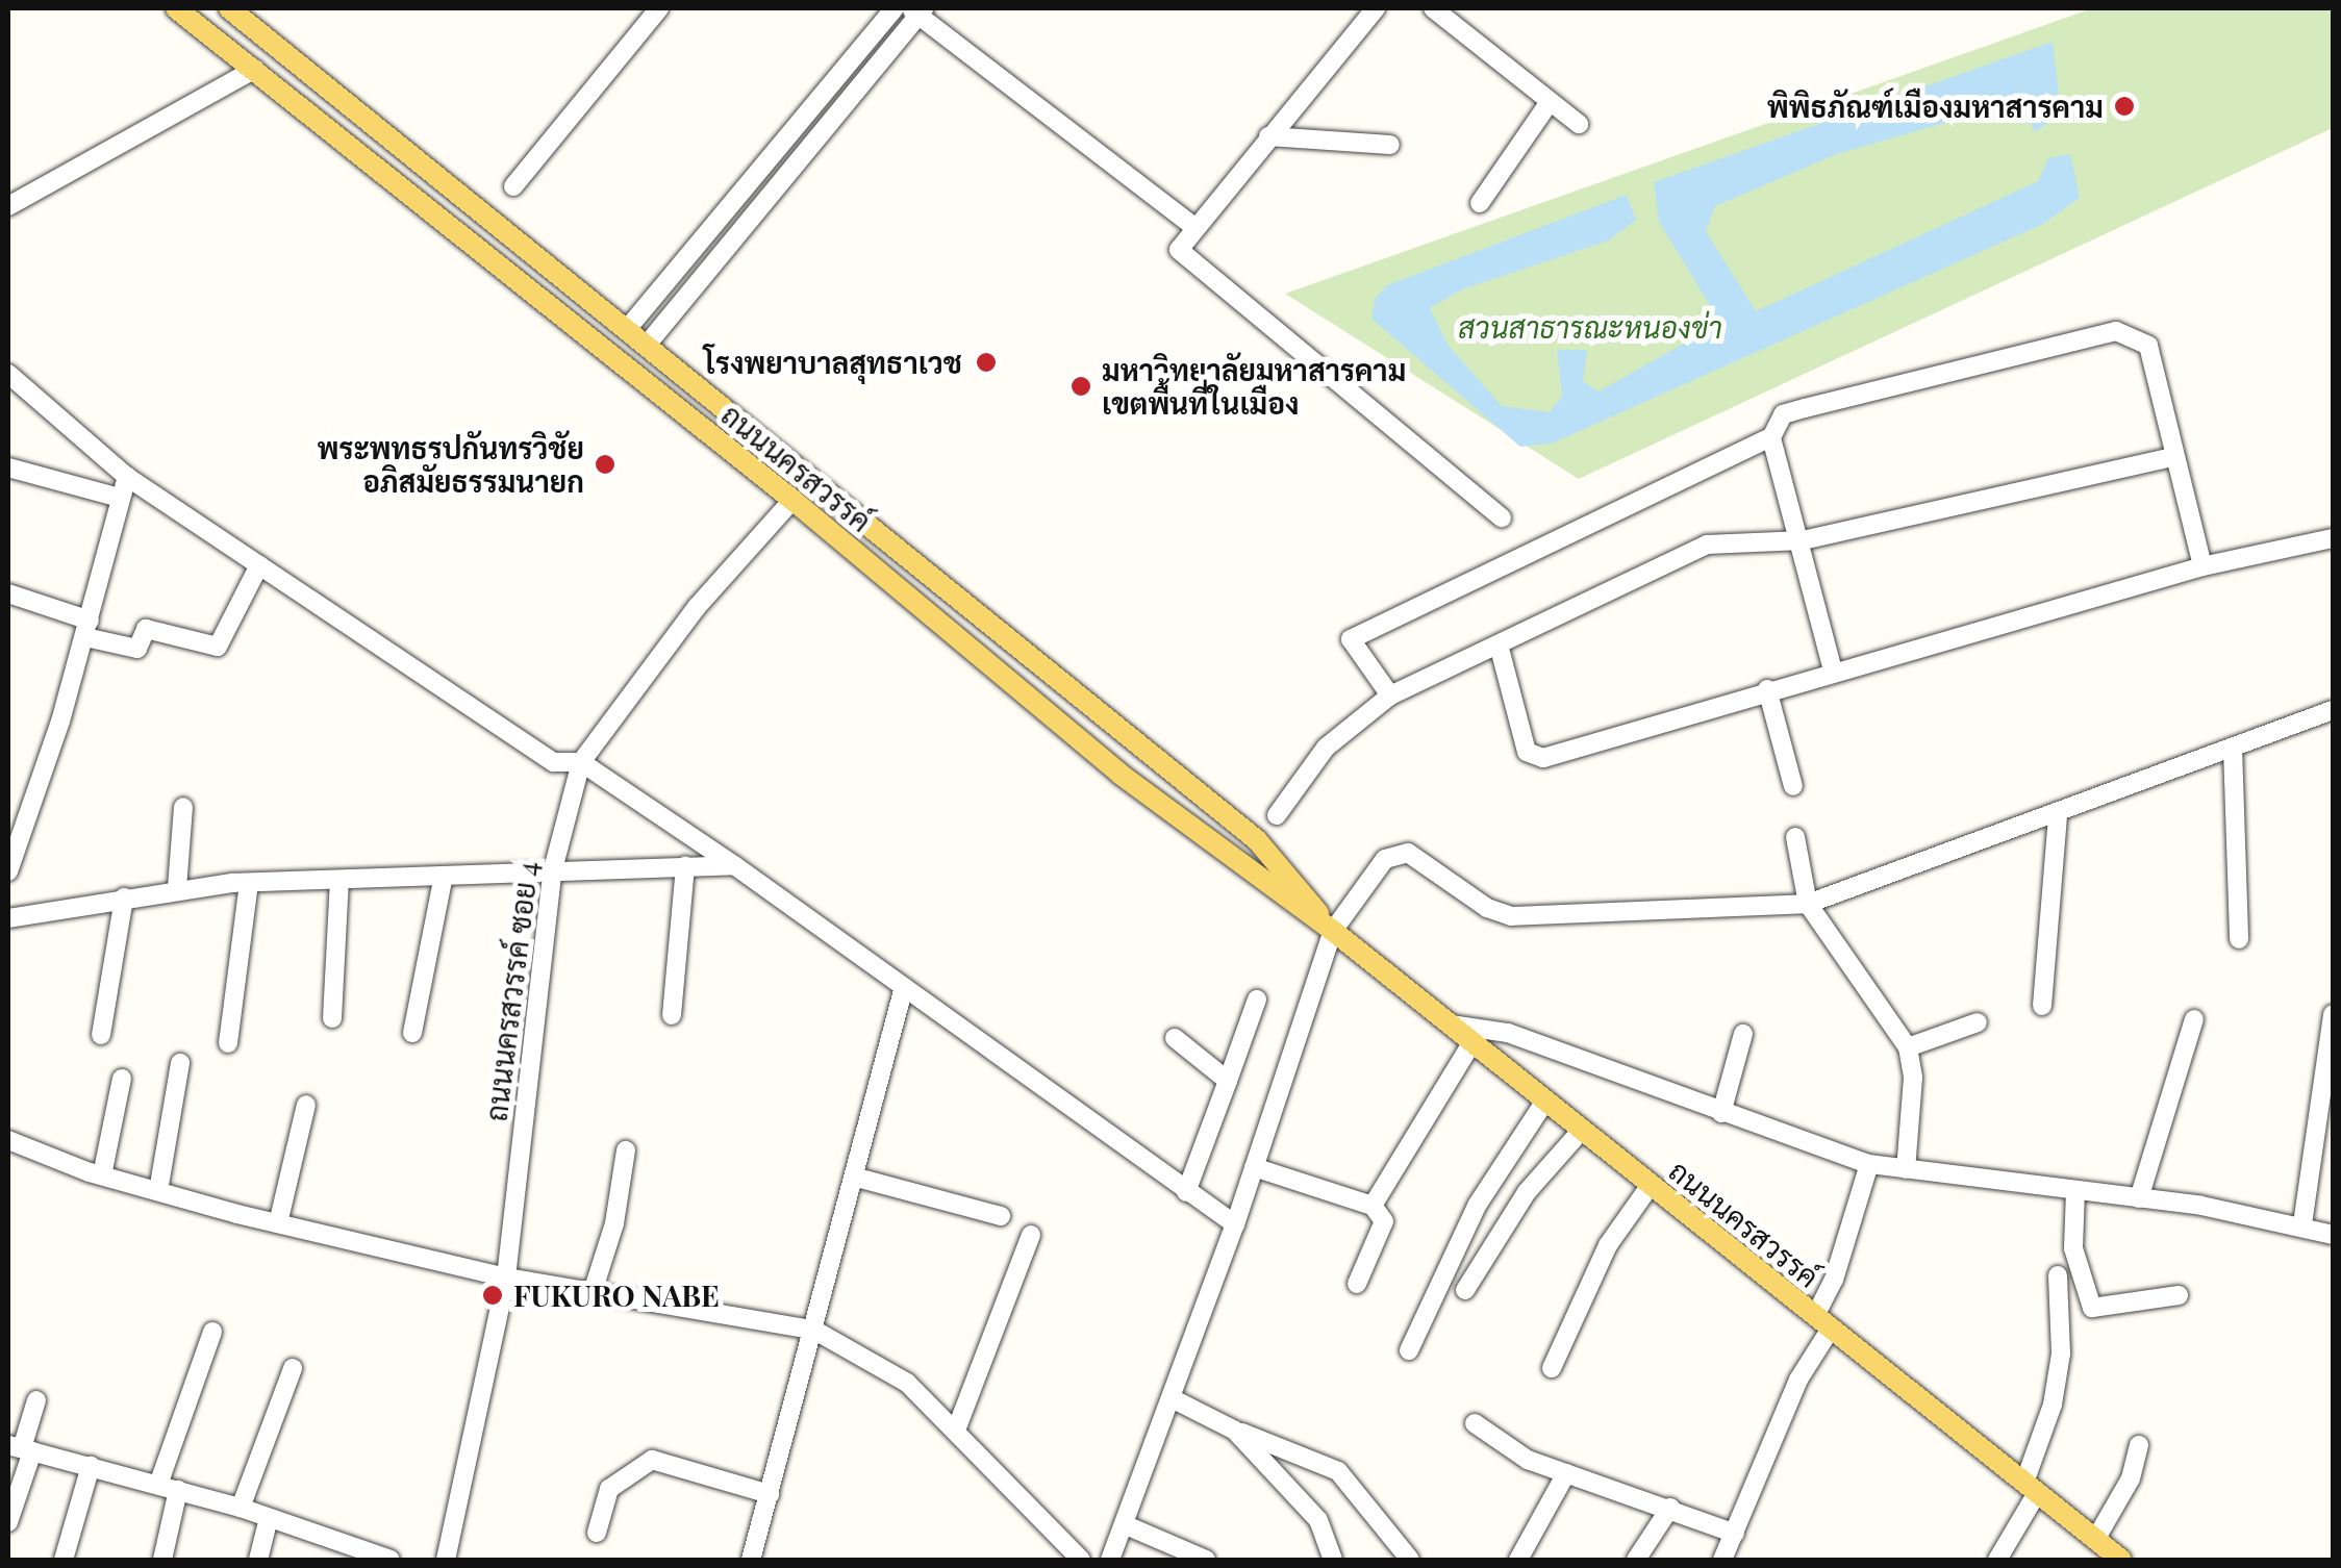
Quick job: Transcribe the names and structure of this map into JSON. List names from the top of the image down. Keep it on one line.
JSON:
{"streets":{"main road":["ถนนนครสวรรค์"],"street":["ถนนนครสวรรค์ ซอย 4"]},"crossings":[["ถนนนครสวรรค์","ถนนนครสวรรค์ ซอย 4"]],"parks":["สวนสาธารณะหนองข่า"],"places":["พิพิธภัณฑ์เมืองมหาสารคาม","โรงพยาบาลสุทธาเวช","มหาวิทยาลัยมหาสารคาม เขตพื้นที่ในเมือง","พระพุทธรูปกันทรวิชัย อภิสมัยธรรมนายก","FUKURO NABE"]}
